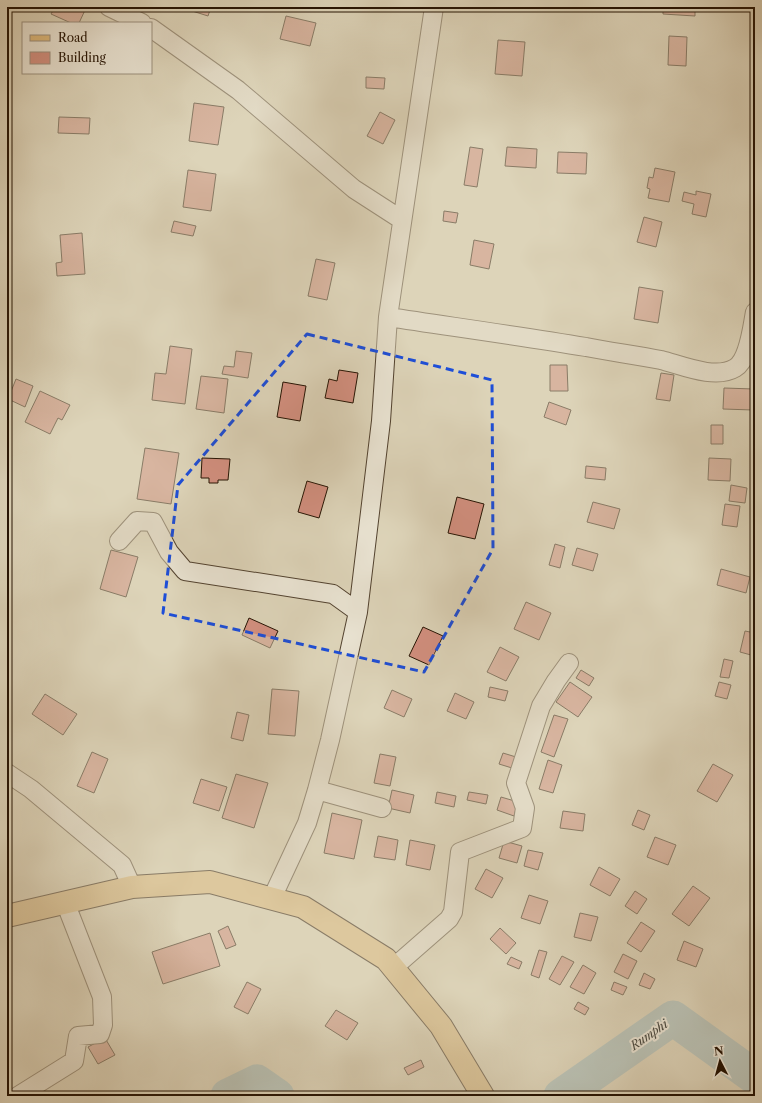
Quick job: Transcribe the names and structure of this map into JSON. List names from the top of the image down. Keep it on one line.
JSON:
{"water":["Rumphi"],"legend":["Road","Building"],"north":"top"}
